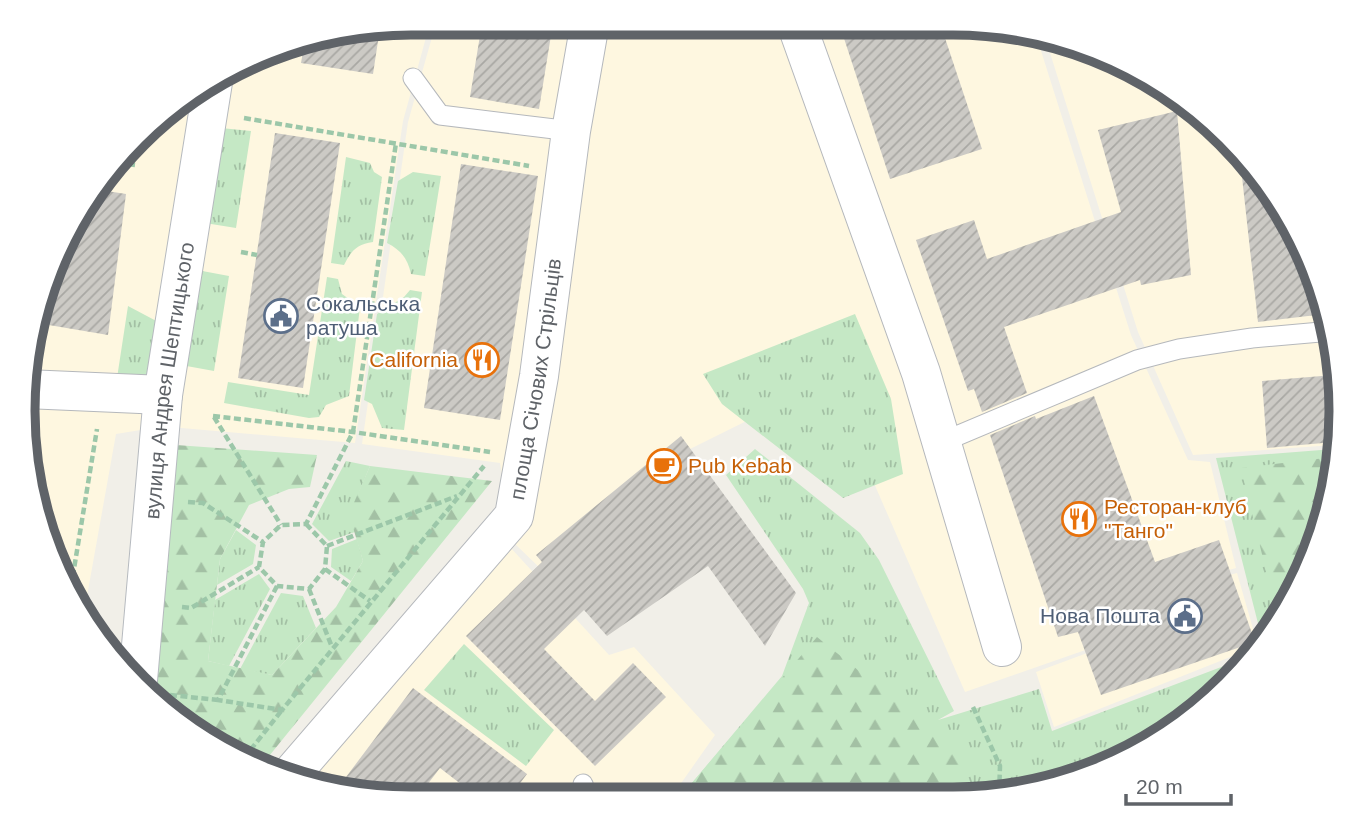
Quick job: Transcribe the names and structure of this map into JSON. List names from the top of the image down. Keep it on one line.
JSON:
{"streets":{"street":["площа Січових Стрільців","вулиця Андрея Шептицького"]},"places":{"public building":["Сокальська ратуша","Нова Пошта"],"restaurant":["California","Ресторан-клуб \"Танго\""],"cafe":["Pub Kebab"]},"scale_bar":"20 m"}
